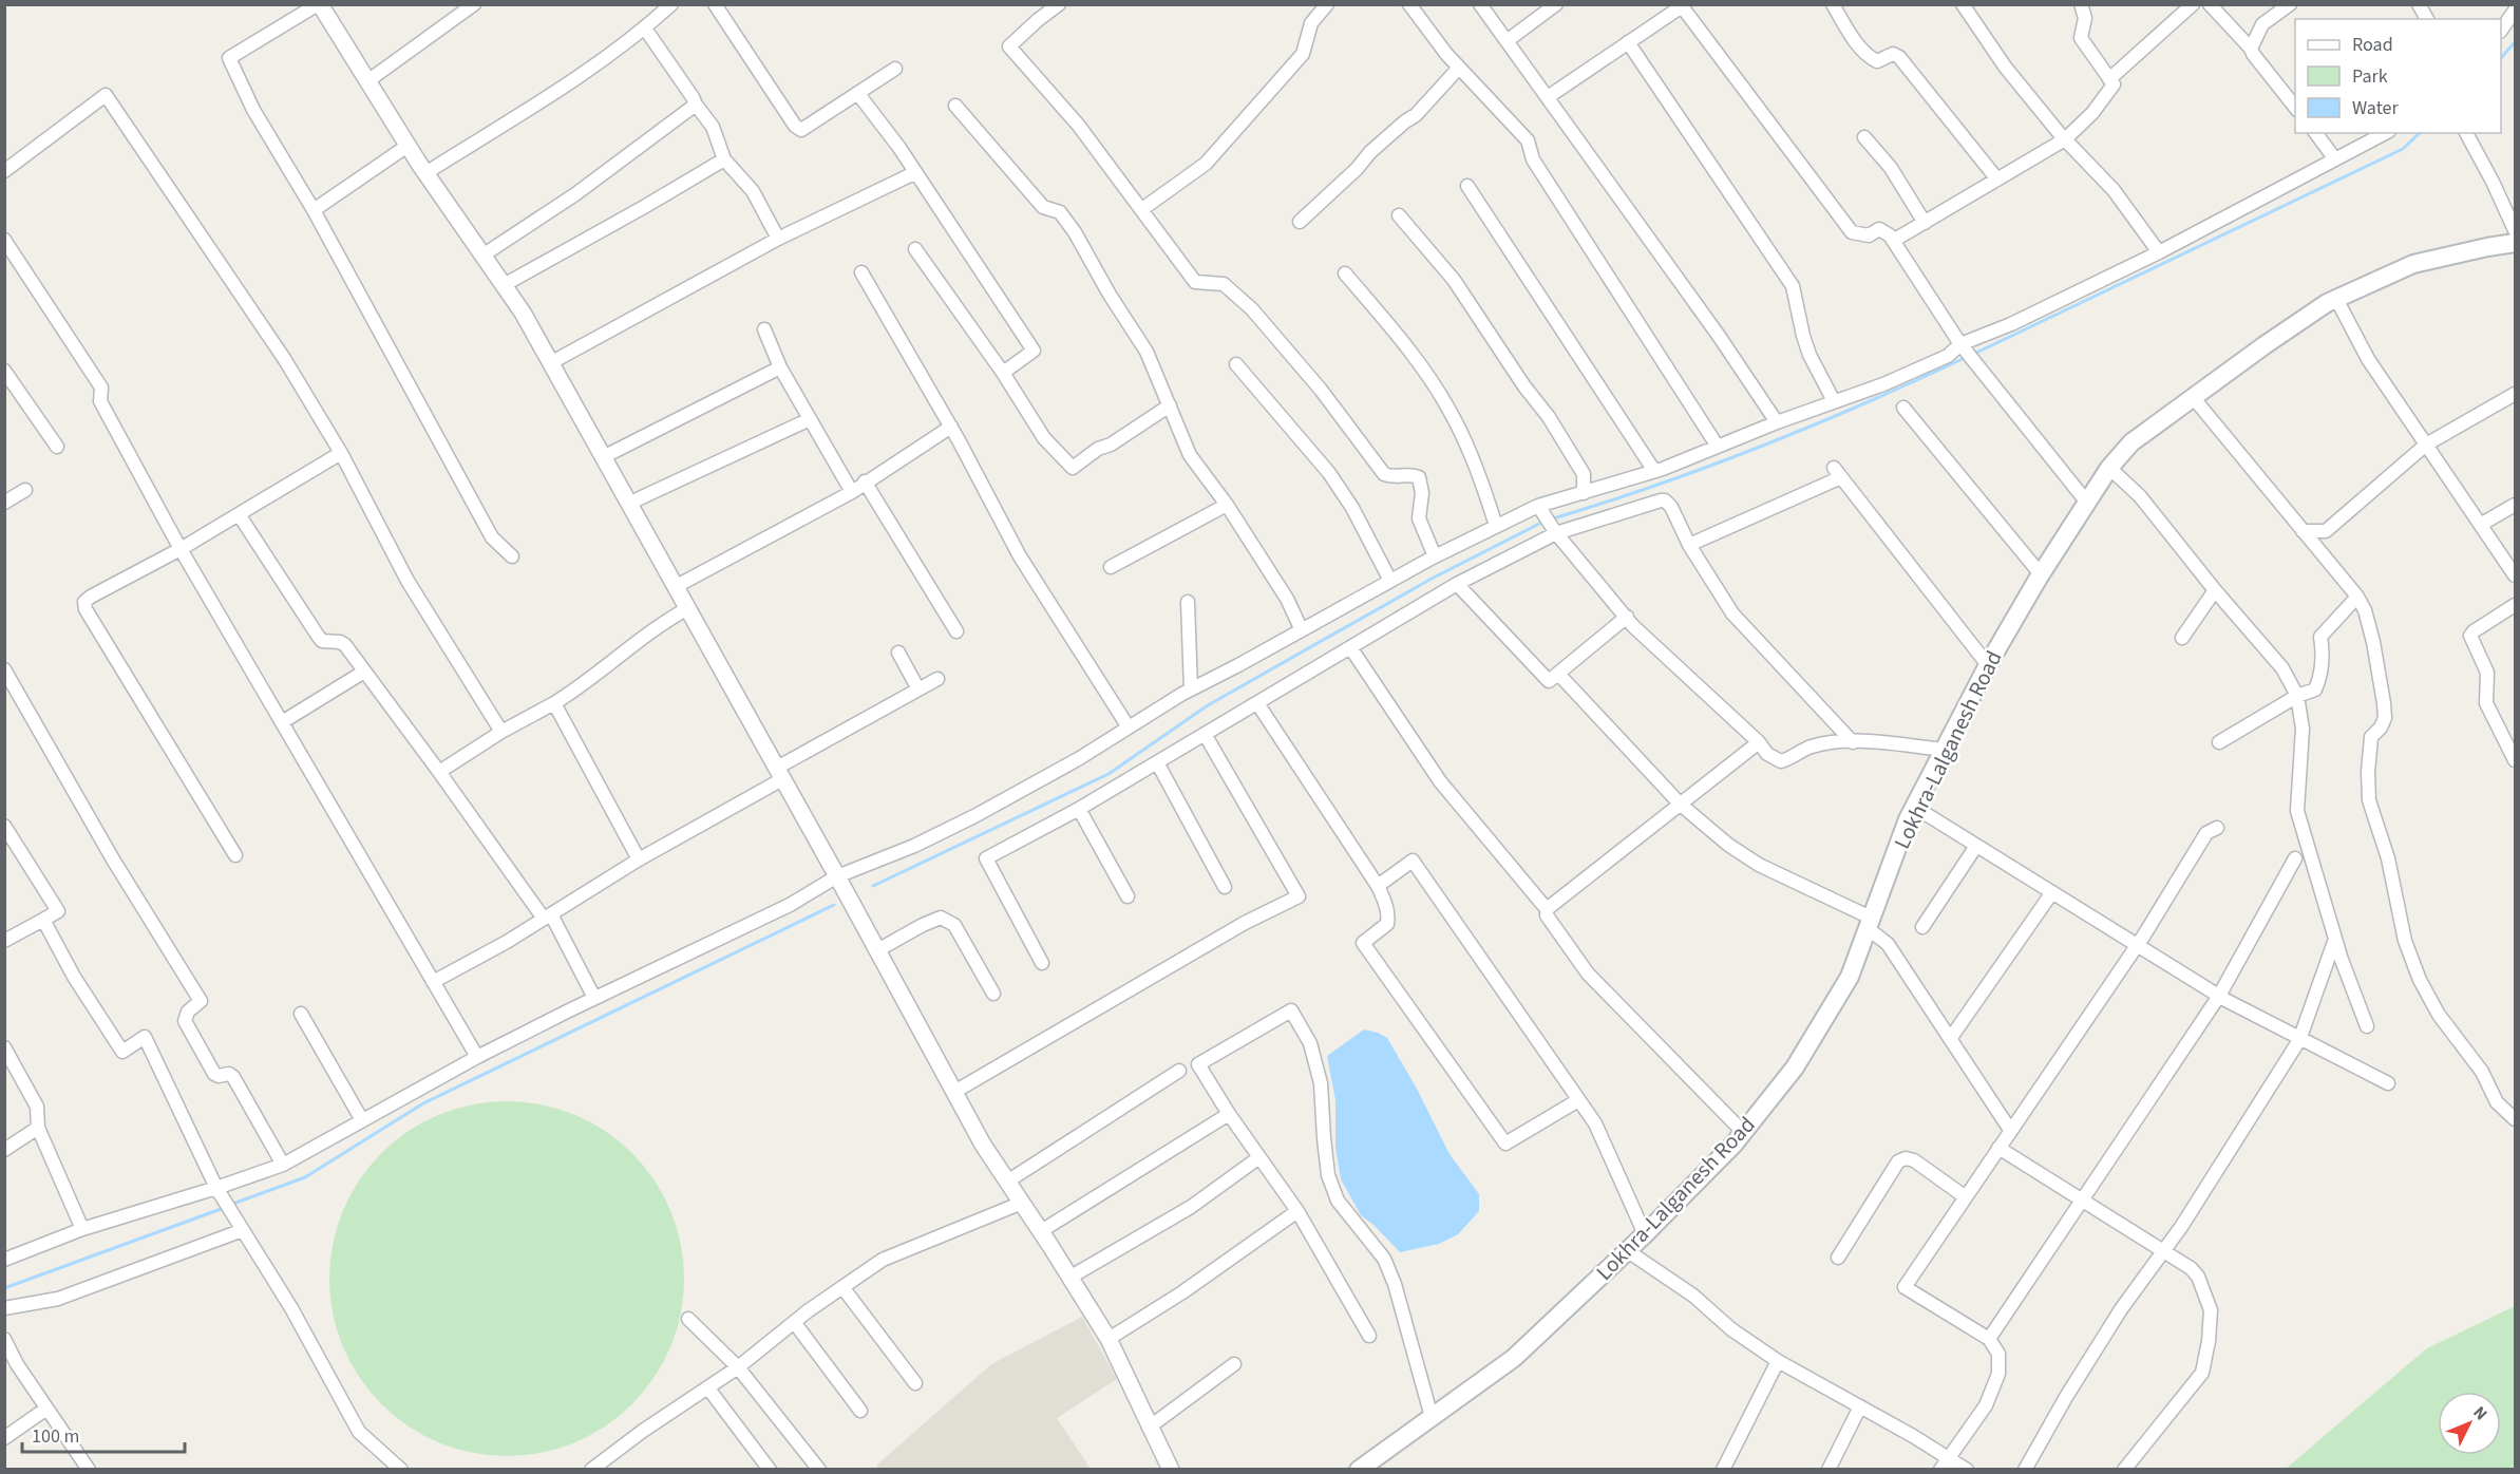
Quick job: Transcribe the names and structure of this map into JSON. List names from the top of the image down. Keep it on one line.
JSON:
{"streets":{"main road":["Lokhra-Lalganesh Road"]},"legend":["Road","Park","Water"],"scale_bar":"100 m","north":"top right"}
